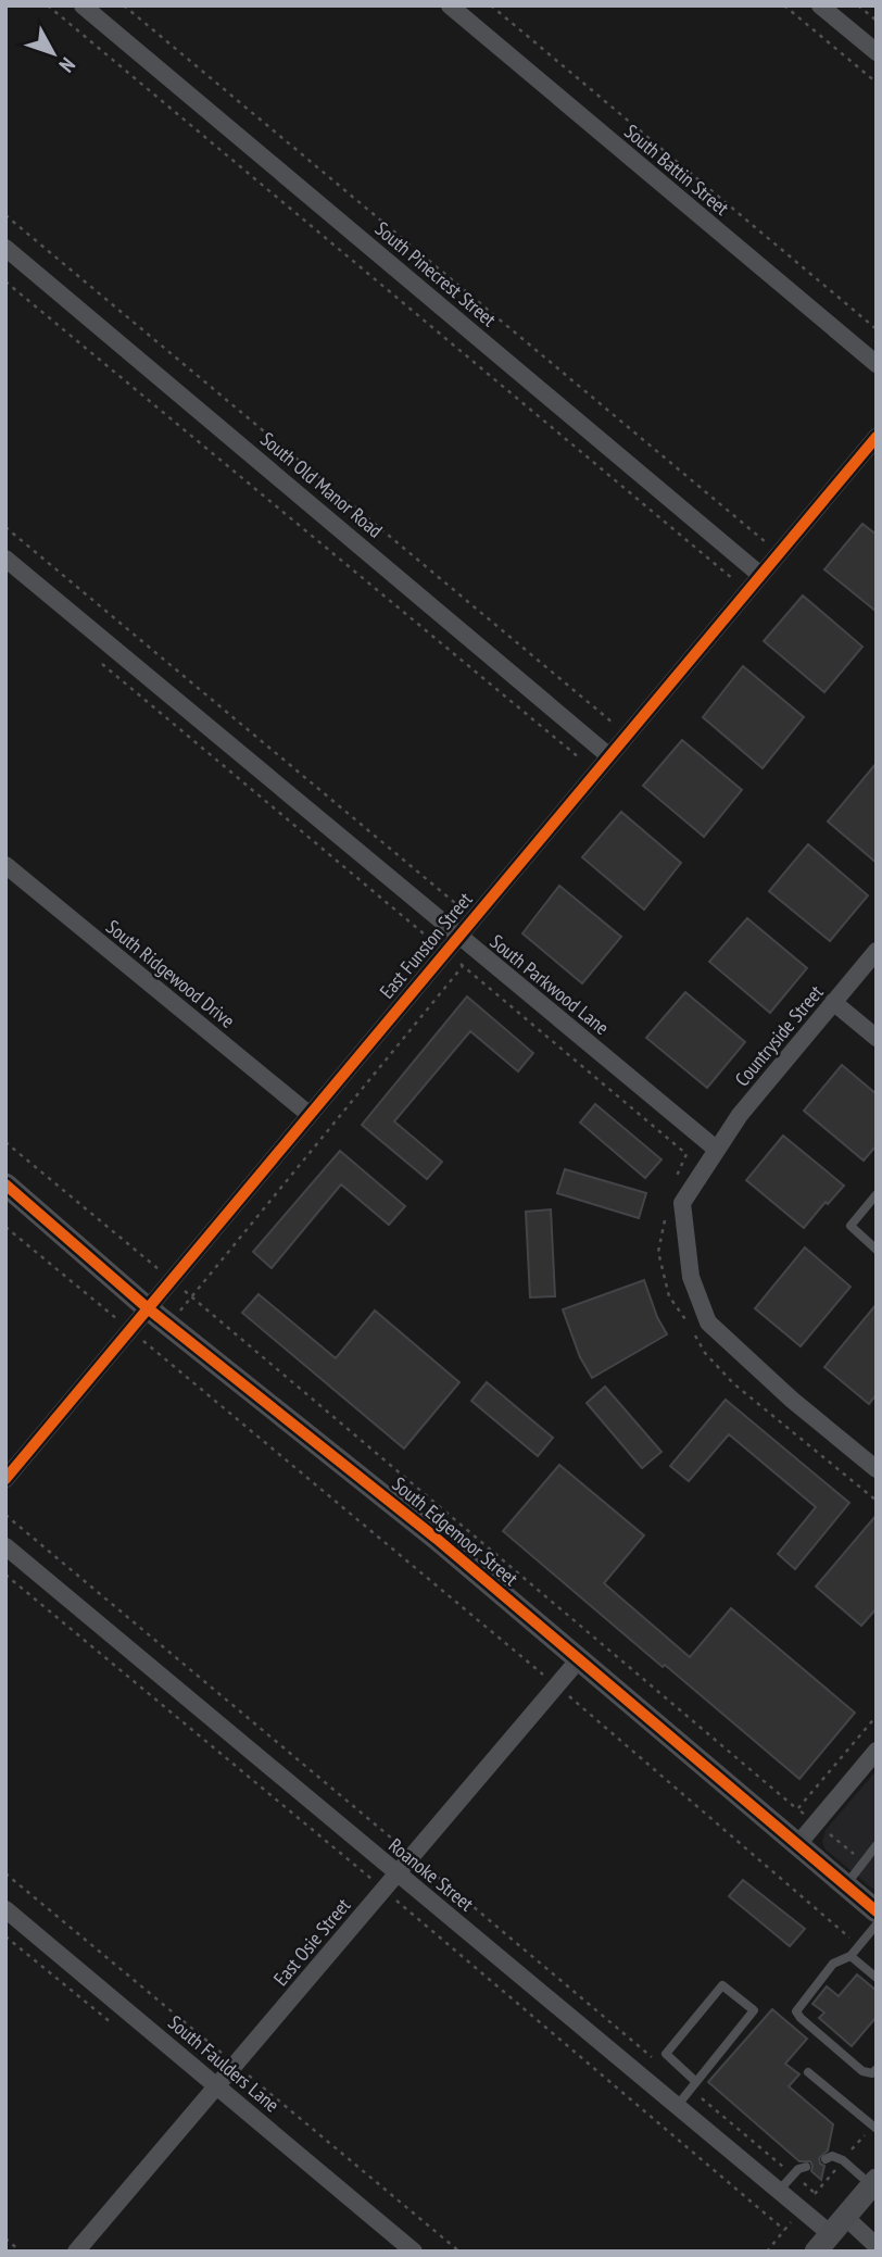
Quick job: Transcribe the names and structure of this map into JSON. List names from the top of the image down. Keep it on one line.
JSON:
{"streets":{"street":["South Battin Street","South Pinecrest Street","South Old Manor Road","East Funston Street","South Ridgewood Drive","South Parkwood Lane","Countryside Street","South Edgemoor Street","Roanoke Street","East Osie Street","South Faulders Lane"]},"crossings":[["South Pinecrest Street","East Funston Street"],["South Old Manor Road","East Funston Street"],["East Funston Street","South Ridgewood Drive"],["East Funston Street","South Parkwood Lane"],["East Funston Street","South Edgemoor Street"],["South Parkwood Lane","Countryside Street"],["South Edgemoor Street","East Osie Street"],["Roanoke Street","East Osie Street"],["East Osie Street","South Faulders Lane"]],"north":"bottom right"}
